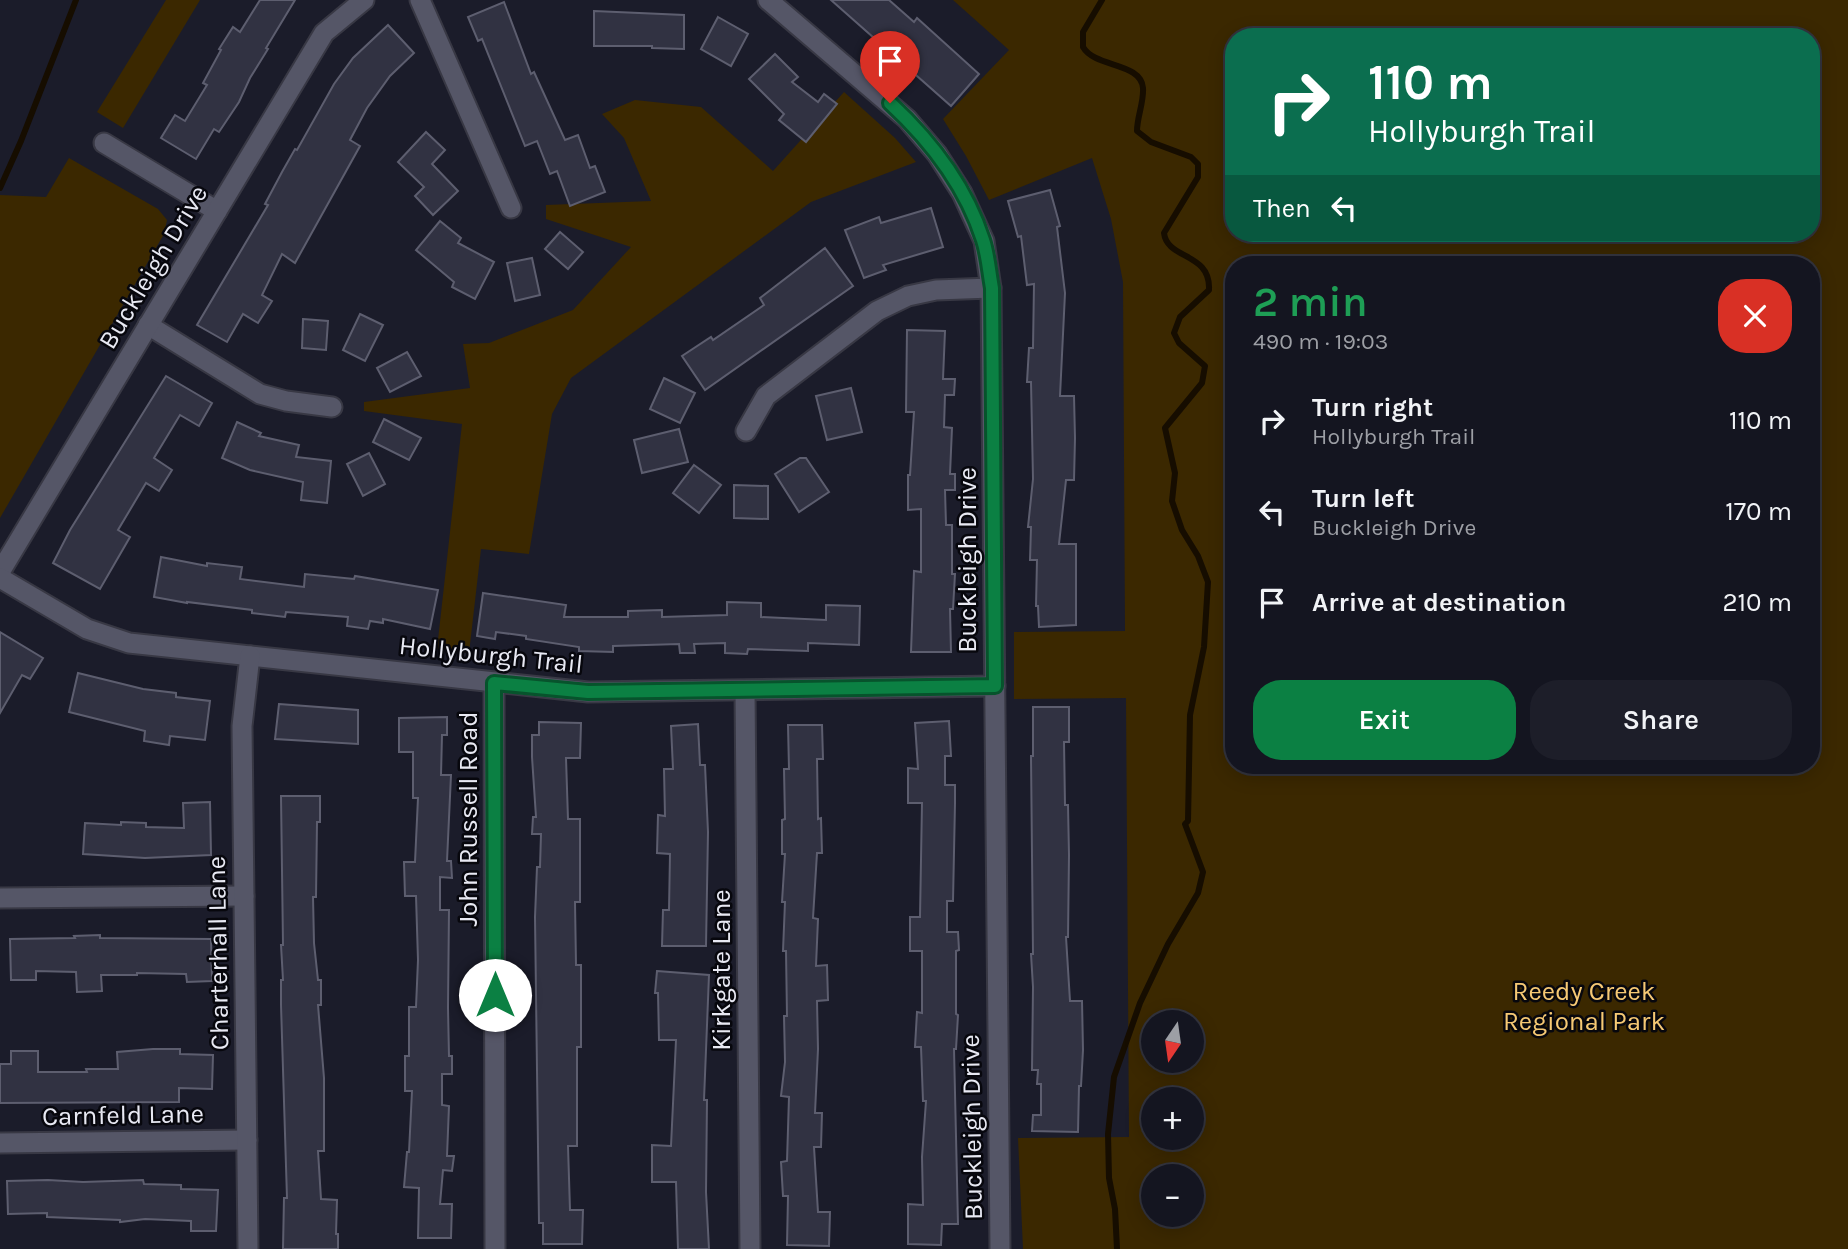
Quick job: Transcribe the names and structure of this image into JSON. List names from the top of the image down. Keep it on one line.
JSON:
{"streets":{"street":["Buckleigh Drive","Hollyburgh Trail","John Russell Road","Charterhall Lane","Kirkgate Lane","Carnfeld Lane"]},"crossings":[["Buckleigh Drive","Hollyburgh Trail"],["Hollyburgh Trail","John Russell Road"],["Hollyburgh Trail","Charterhall Lane"],["Hollyburgh Trail","Kirkgate Lane"],["Charterhall Lane","Carnfeld Lane"]],"parks":["Reedy Creek Regional Park"],"north":"bottom","page":{"turn":["110 m","Hollyburgh Trail"],"then":"Then","heading":["2 min","490 m · 19:03"],"list":[{"name":"Turn right","note":"Hollyburgh Trail","value":"110 m"},{"name":"Turn left","note":"Buckleigh Drive","value":"170 m"},{"name":"Arrive at destination","value":"210 m"}],"buttons":["Exit","Share"],"map_buttons":["+","−"]}}
